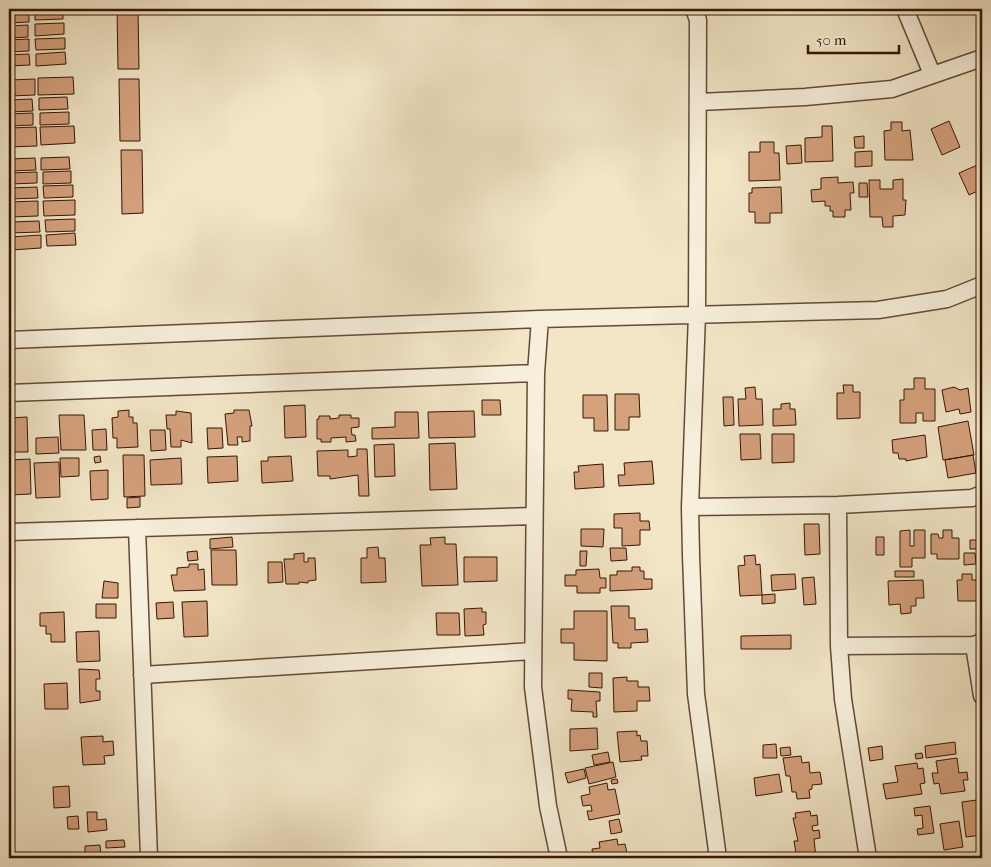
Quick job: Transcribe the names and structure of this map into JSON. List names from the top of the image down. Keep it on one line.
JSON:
{"scale_bar":"50 m"}
